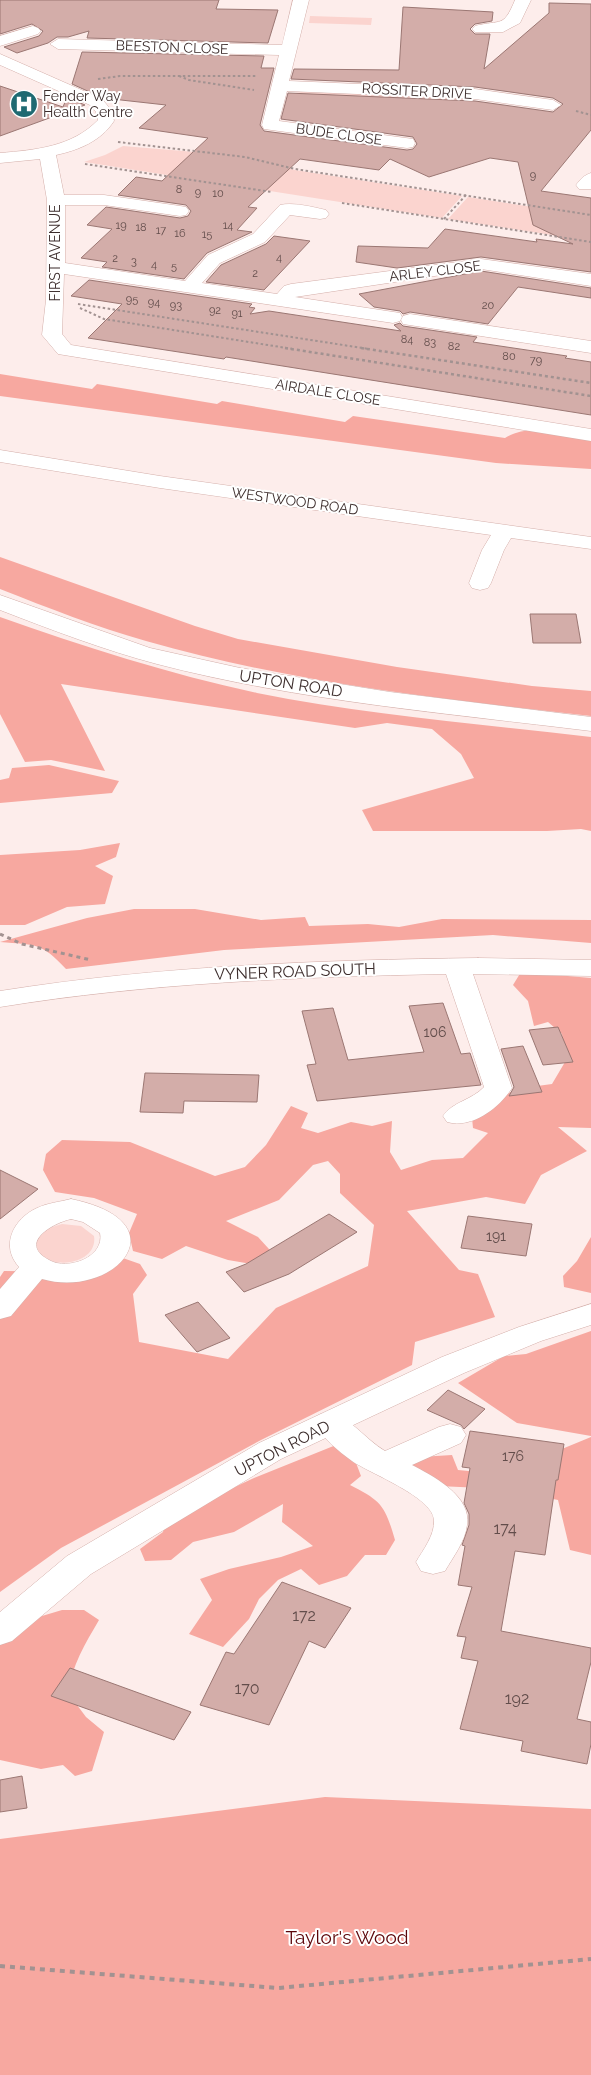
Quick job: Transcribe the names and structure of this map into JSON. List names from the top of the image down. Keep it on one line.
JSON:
{"streets":{"street":["BEESTON CLOSE","ROSSITER DRIVE","BUDE CLOSE","FIRST AVENUE","ARLEY CLOSE","AIRDALE CLOSE","WESTWOOD ROAD","UPTON ROAD","VYNER ROAD SOUTH"]},"crossings":[["ROSSITER DRIVE","BUDE CLOSE"],["FIRST AVENUE","AIRDALE CLOSE"]],"parks":["Taylor's Wood"],"places":{"hospital":["Fender Way Health Centre"]},"house_numbers":["9","8","9","10","19","14","18","17","16","15","4","2","3","4","5","2","95","94","93","20","92","91","84","83","82","80","79","106","191","176","174","172","170","192"]}
